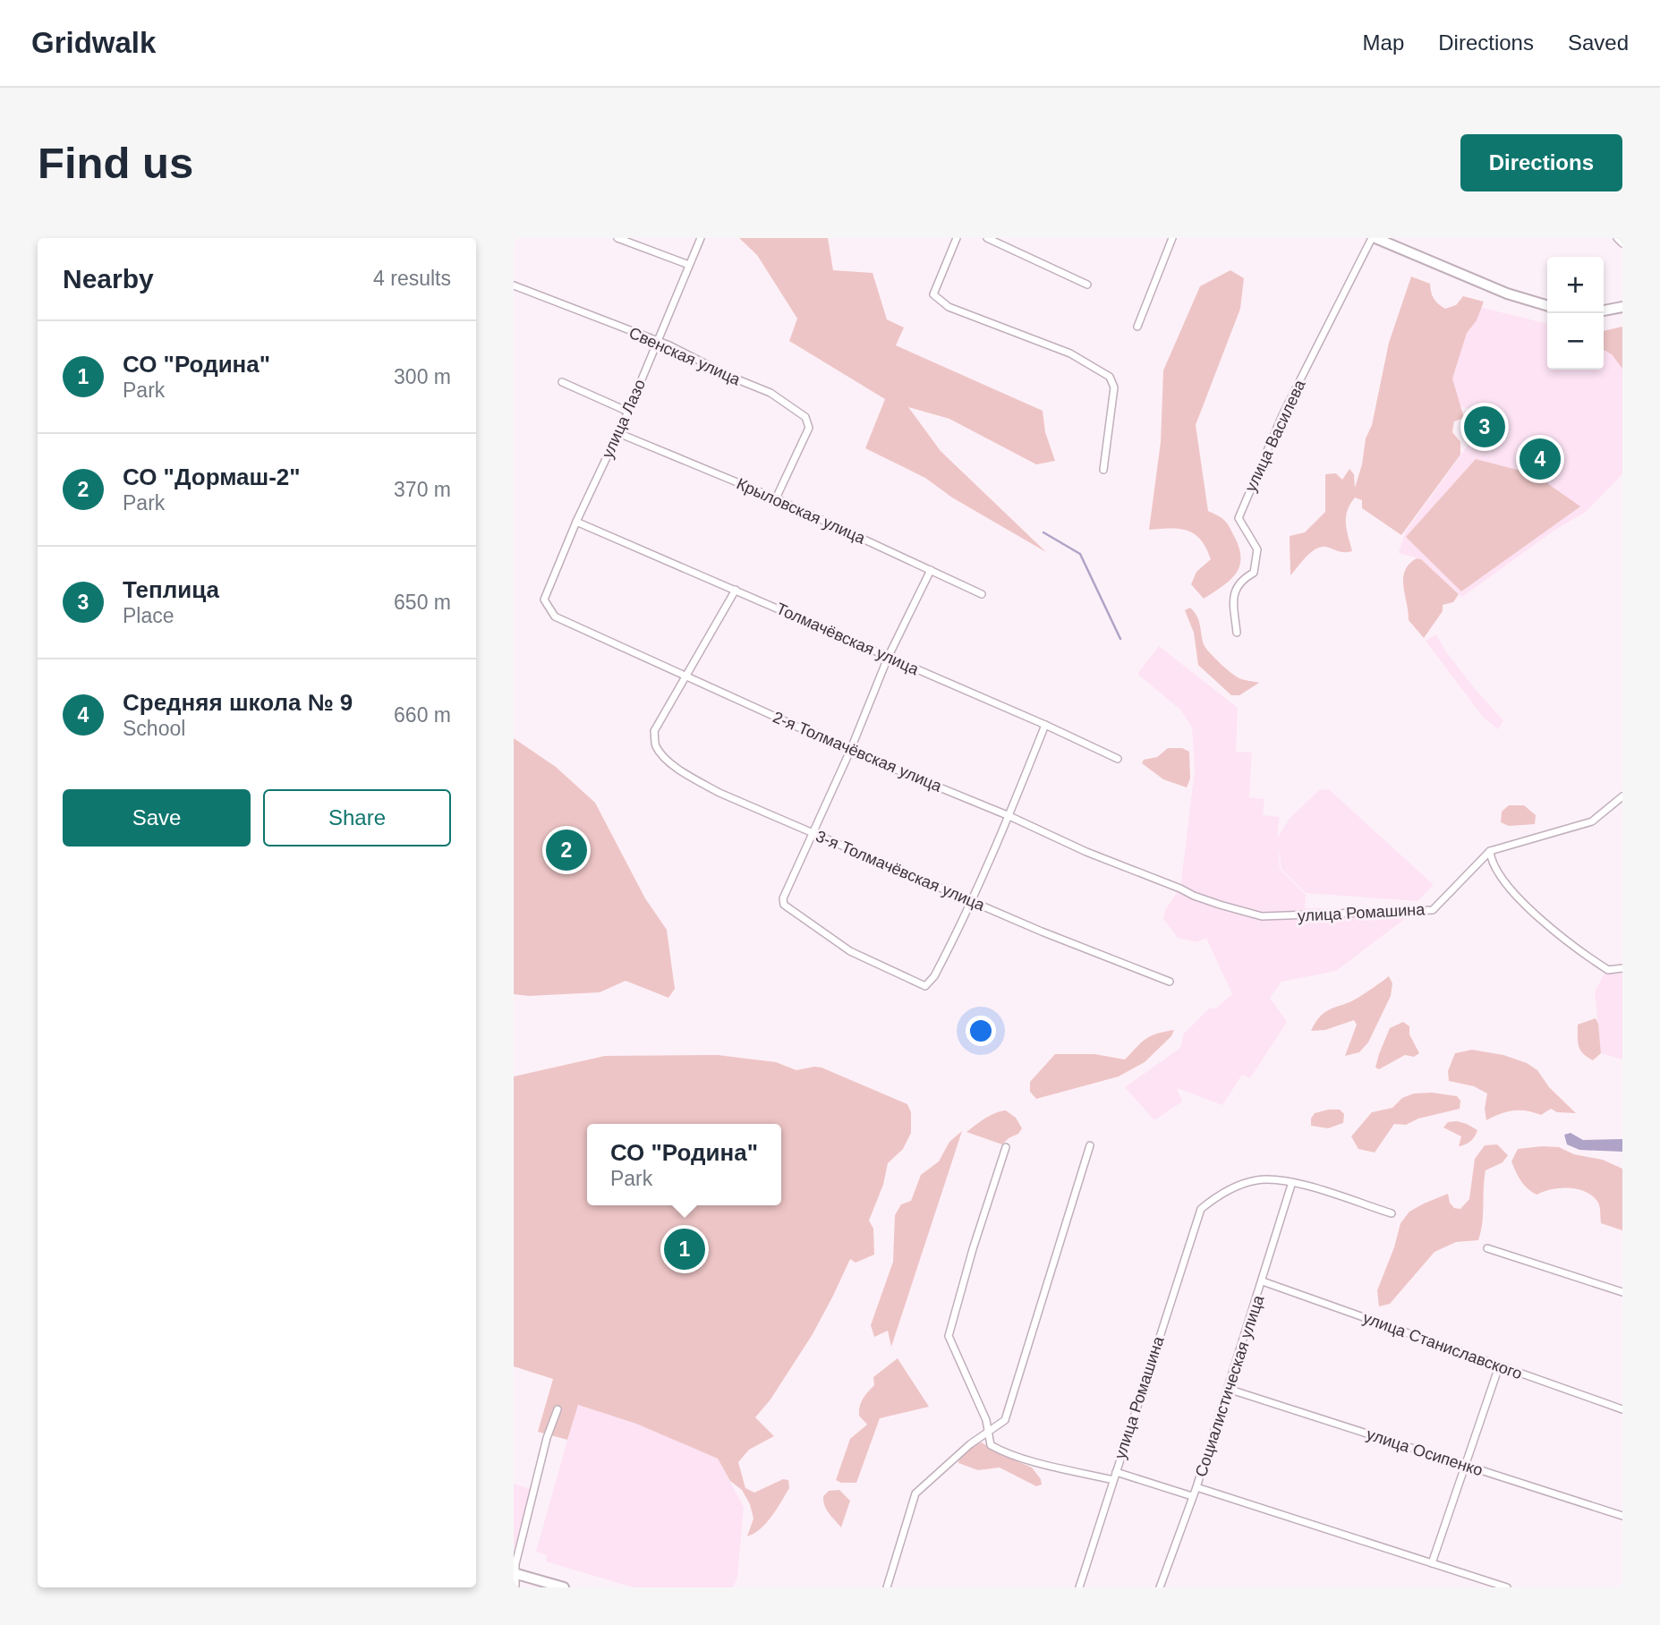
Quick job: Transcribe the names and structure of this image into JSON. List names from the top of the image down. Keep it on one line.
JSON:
{"streets":{"street":["Свенская улица","улица Лазо","улица Василева","Крыловская улица","Толмачёвская улица","2-я Толмачёвская улица","3-я Толмачёвская улица","улица Ромашина","улица Станиславского","Социалистическая улица","улица Осипенко"]},"crossings":[["Свенская улица","улица Лазо"],["Свенская улица","Крыловская улица"],["улица Лазо","Крыловская улица"],["улица Лазо","Толмачёвская улица"],["улица Лазо","2-я Толмачёвская улица"],["2-я Толмачёвская улица","3-я Толмачёвская улица"],["2-я Толмачёвская улица","улица Ромашина"],["улица Ромашина","Социалистическая улица"],["улица Станиславского","Социалистическая улица"],["Социалистическая улица","улица Осипенко"]],"page":{"header":"Gridwalk","nav":["Map","Directions","Saved"],"buttons":["Directions",["Save","Share"]],"title":"Find us","heading":["Nearby","4 results"],"map_buttons":["+","−"],"list":[{"mark":"1","name":"СО \"Родина\"","note":"Park","value":"300 m"},{"mark":"2","name":"СО \"Дормаш-2\"","note":"Park","value":"370 m"},{"mark":"3","name":"Теплица","note":"Place","value":"650 m"},{"mark":"4","name":"Средняя школа № 9","note":"School","value":"660 m"}],"pins":["3","4","2","1"],"popup":["СО \"Родина\"","Park"]}}
